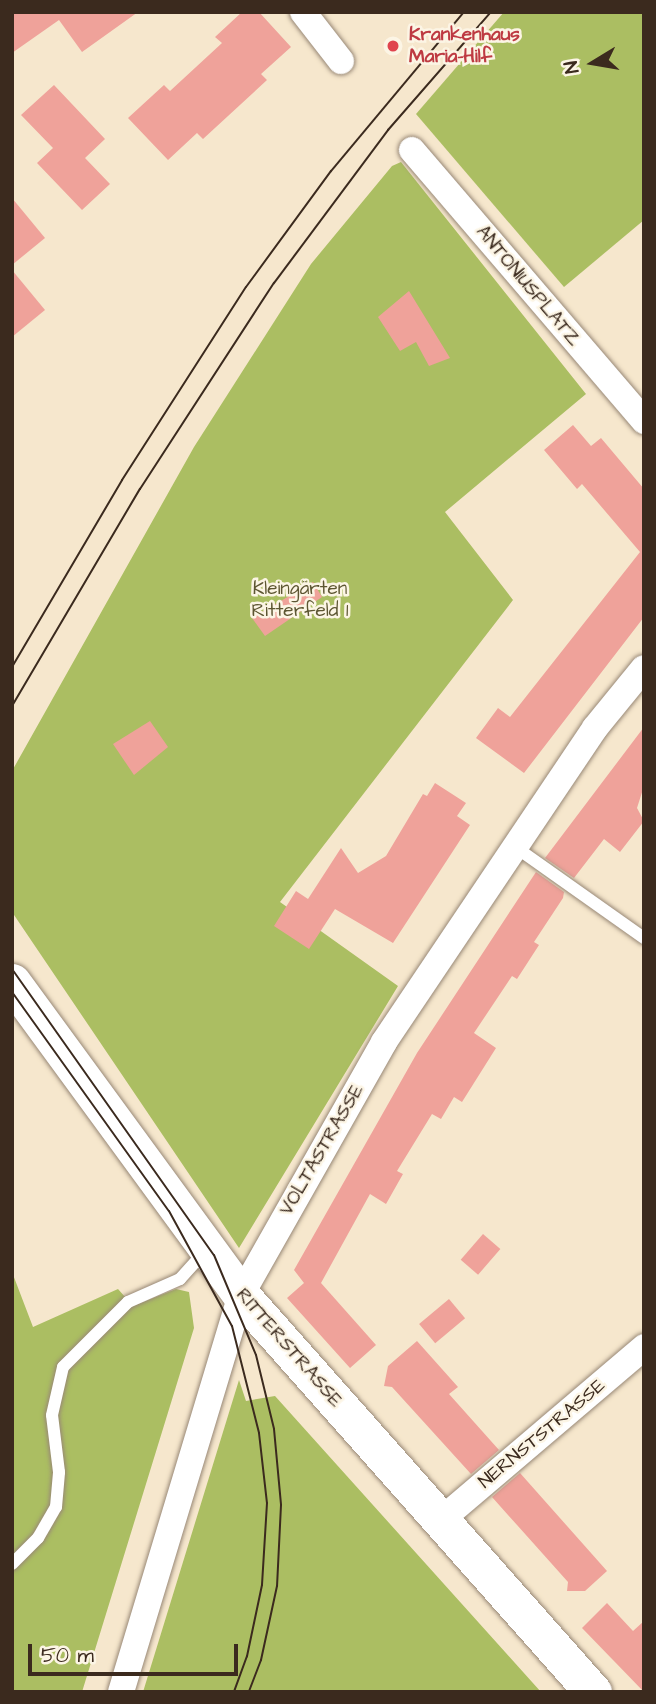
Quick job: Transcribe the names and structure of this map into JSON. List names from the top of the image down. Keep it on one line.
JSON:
{"streets":{"main road":["RITTERSTRASSE"],"street":["ANTONIUSPLATZ","VOLTASTRASSE","NERNSTSTRASSE"]},"crossings":[["VOLTASTRASSE","RITTERSTRASSE"],["RITTERSTRASSE","NERNSTSTRASSE"]],"parks":["Kleingärten Ritterfeld 1"],"places":["Krankenhaus Maria-Hilf"],"scale_bar":"50 m","north":"left"}
